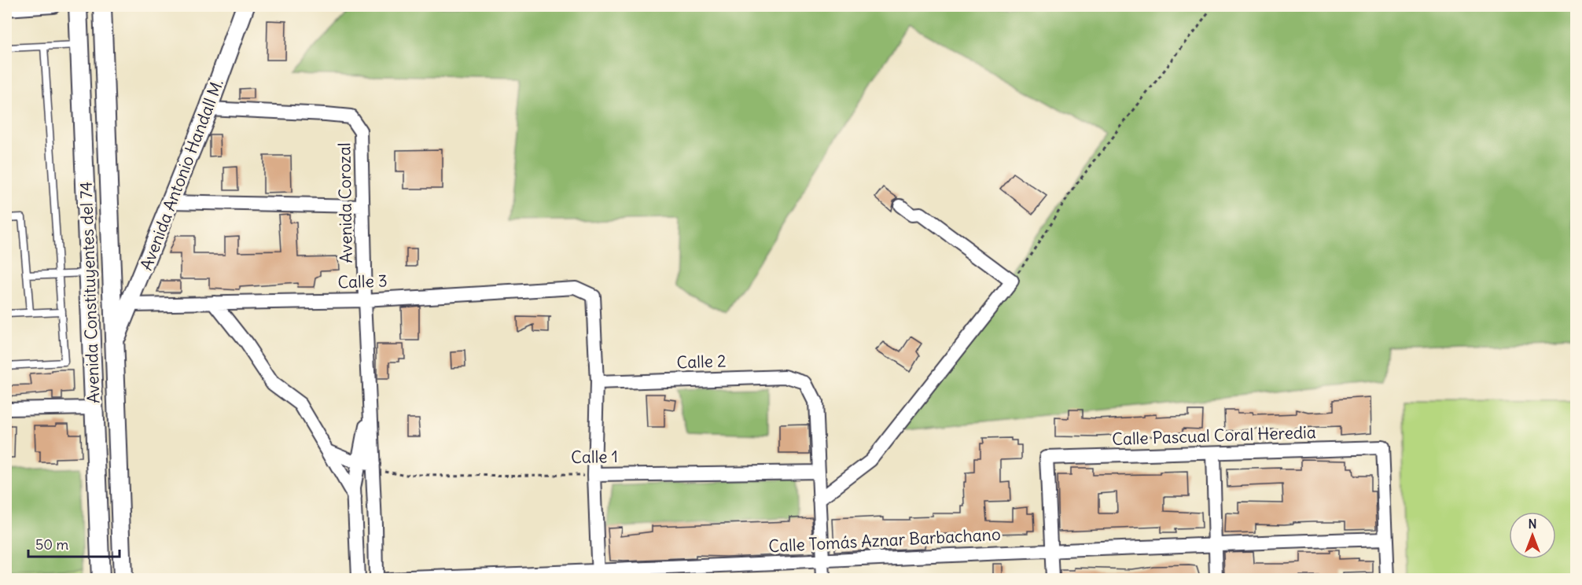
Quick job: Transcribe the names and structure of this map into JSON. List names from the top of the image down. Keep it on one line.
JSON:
{"streets":{"main road":["Avenida Antonio Handall M.","Avenida Constituyentes del 74"],"street":["Avenida Corozal","Calle 3","Calle 2","Calle Pascual Coral Heredia","Calle 1","Calle Tomás Aznar Barbachano"]},"crossings":[["Avenida Antonio Handall M.","Avenida Corozal"],["Avenida Antonio Handall M.","Calle 3"],["Avenida Antonio Handall M.","Avenida Constituyentes del 74"],["Avenida Corozal","Calle 3"],["Avenida Corozal","Calle 1"],["Calle 3","Calle 2"],["Calle 2","Calle 1"],["Calle Pascual Coral Heredia","Calle Tomás Aznar Barbachano"]],"scale_bar":"50 m","north":"top"}
